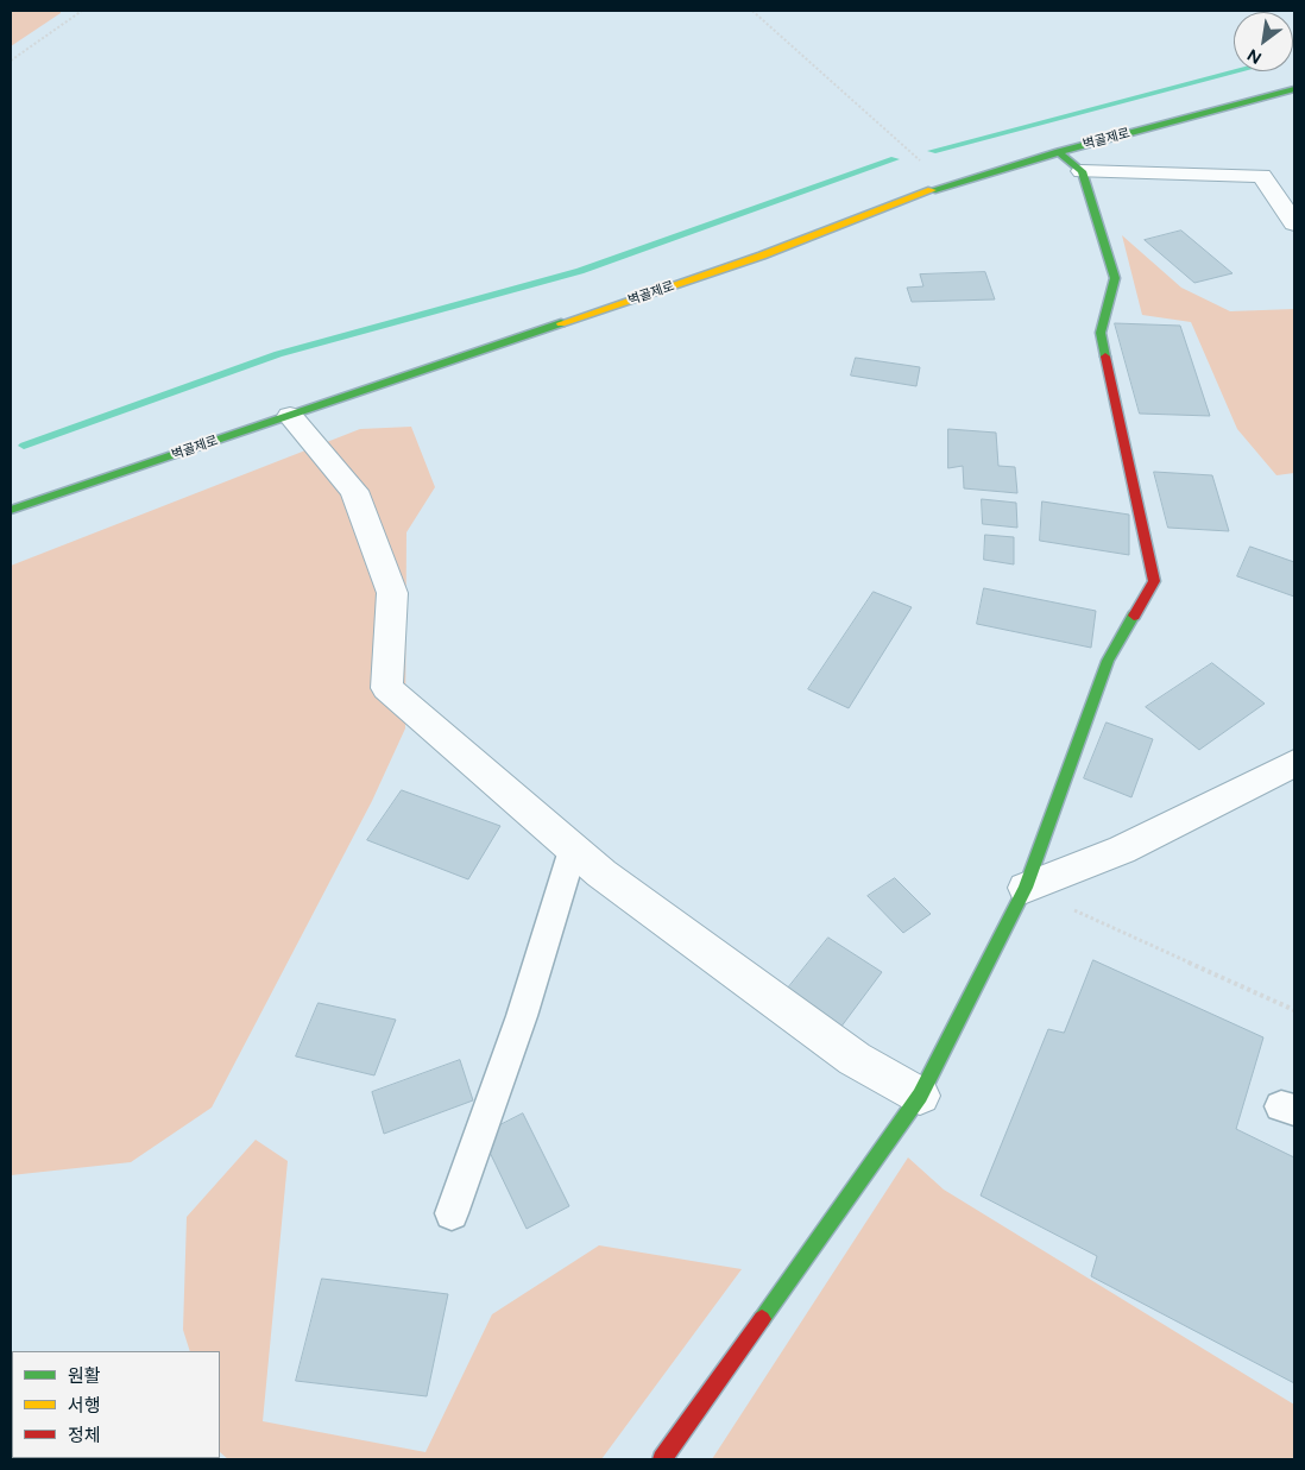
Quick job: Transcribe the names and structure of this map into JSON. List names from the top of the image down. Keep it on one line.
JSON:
{"streets":{"street":["벽골제로"]},"legend":["원활","서행","정체"],"north":"bottom left"}
